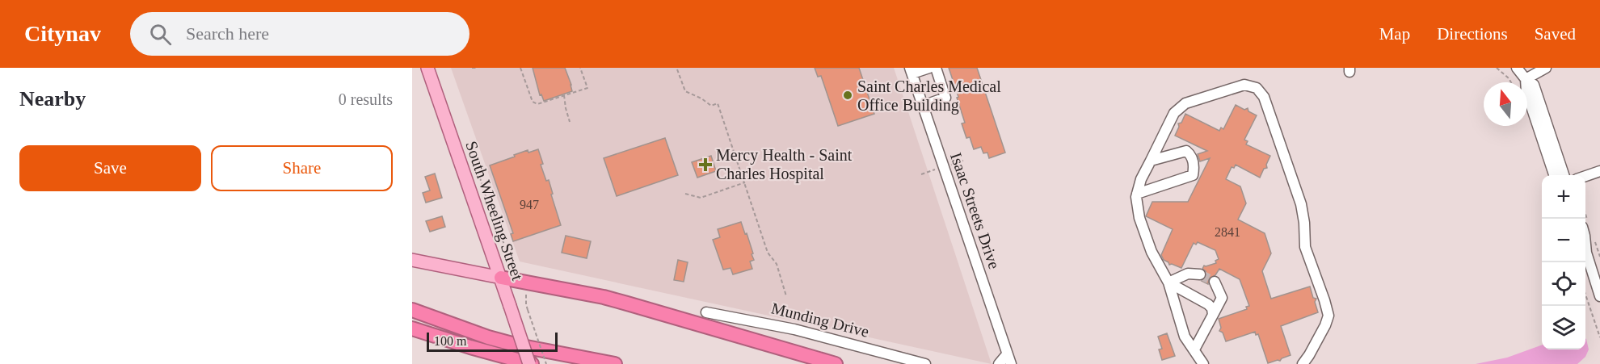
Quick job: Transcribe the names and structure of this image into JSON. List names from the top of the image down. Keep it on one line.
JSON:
{"streets":{"main road":["South Wheeling Street"],"street":["Isaac Streets Drive","Munding Drive"]},"places":{"other":["Saint Charles Medical Office Building"],"health":["Mercy Health - Saint Charles Hospital"]},"house_numbers":["947","2841"],"scale_bar":"100 m","north":"top","page":{"header":"Citynav","search":"Search here","nav":["Map","Directions","Saved"],"heading":["Nearby","0 results"],"buttons":["Save","Share"],"map_buttons":["+","−"],"scale":"100 m"}}
